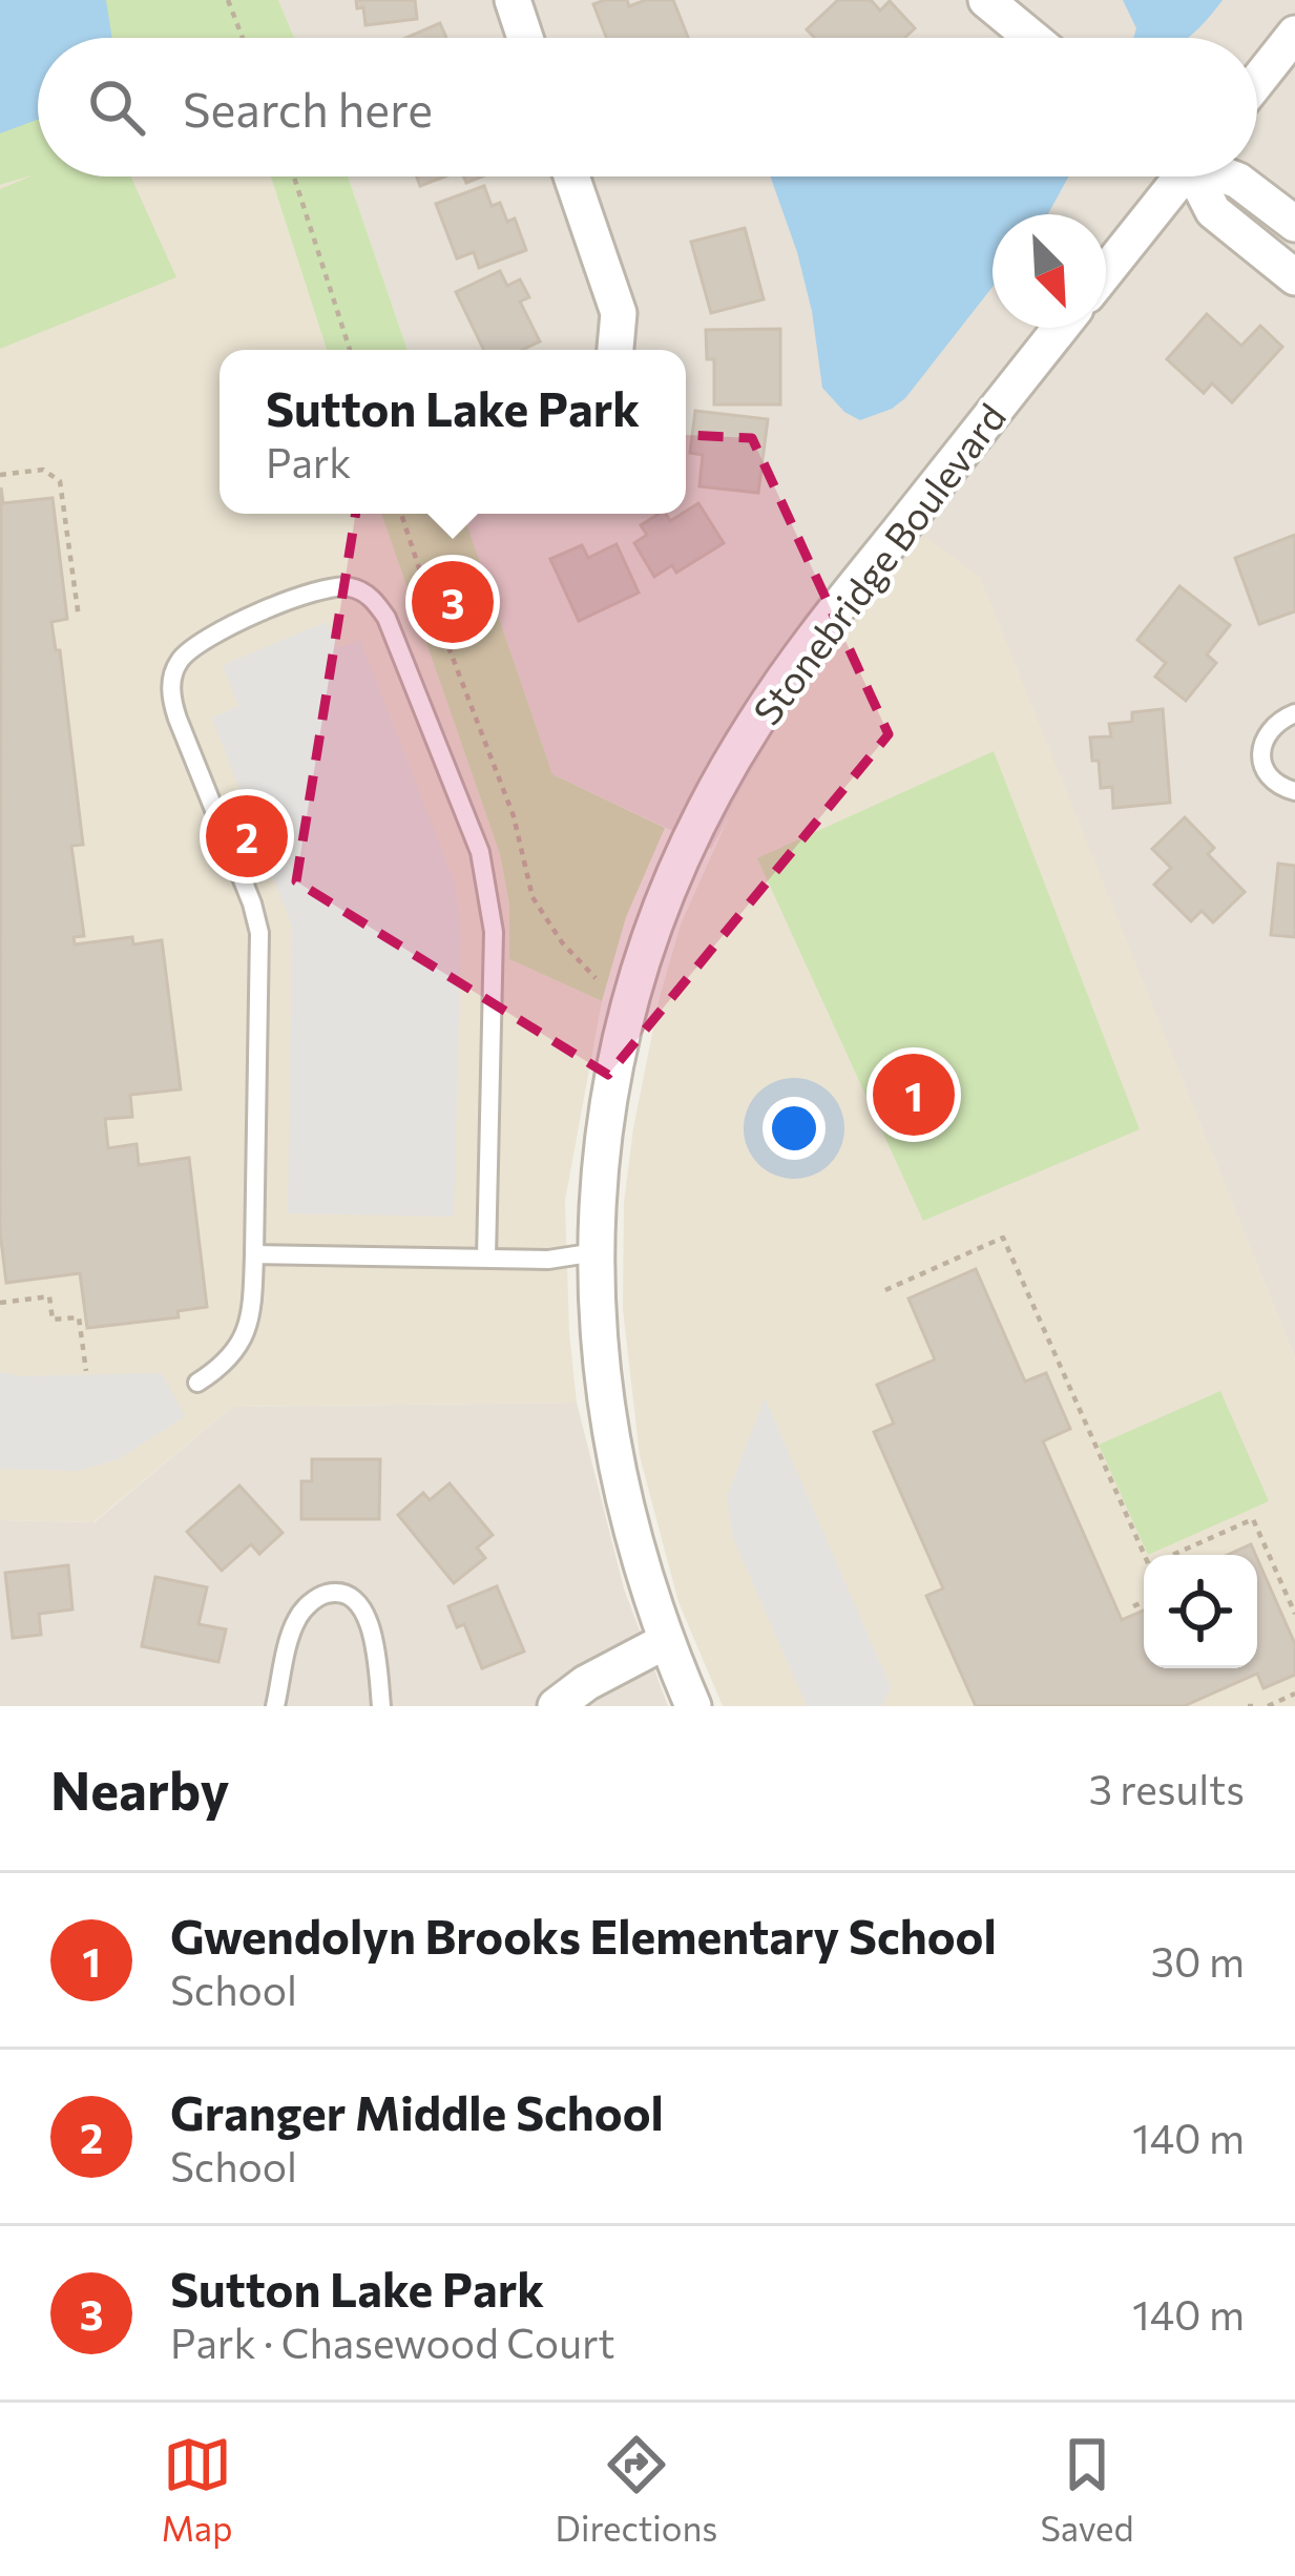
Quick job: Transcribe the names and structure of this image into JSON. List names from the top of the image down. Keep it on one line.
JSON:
{"streets":{"street":["Stonebridge Boulevard"]},"north":"bottom right","page":{"search":"Search here","popup":["Sutton Lake Park","Park"],"pins":["3","2","1"],"heading":["Nearby","3 results"],"list":[{"mark":"1","name":"Gwendolyn Brooks Elementary School","note":"School","value":"30 m"},{"mark":"2","name":"Granger Middle School","note":"School","value":"140 m"},{"mark":"3","name":"Sutton Lake Park","note":"Park · Chasewood Court","value":"140 m"}],"nav":["Map","Directions","Saved"]}}
